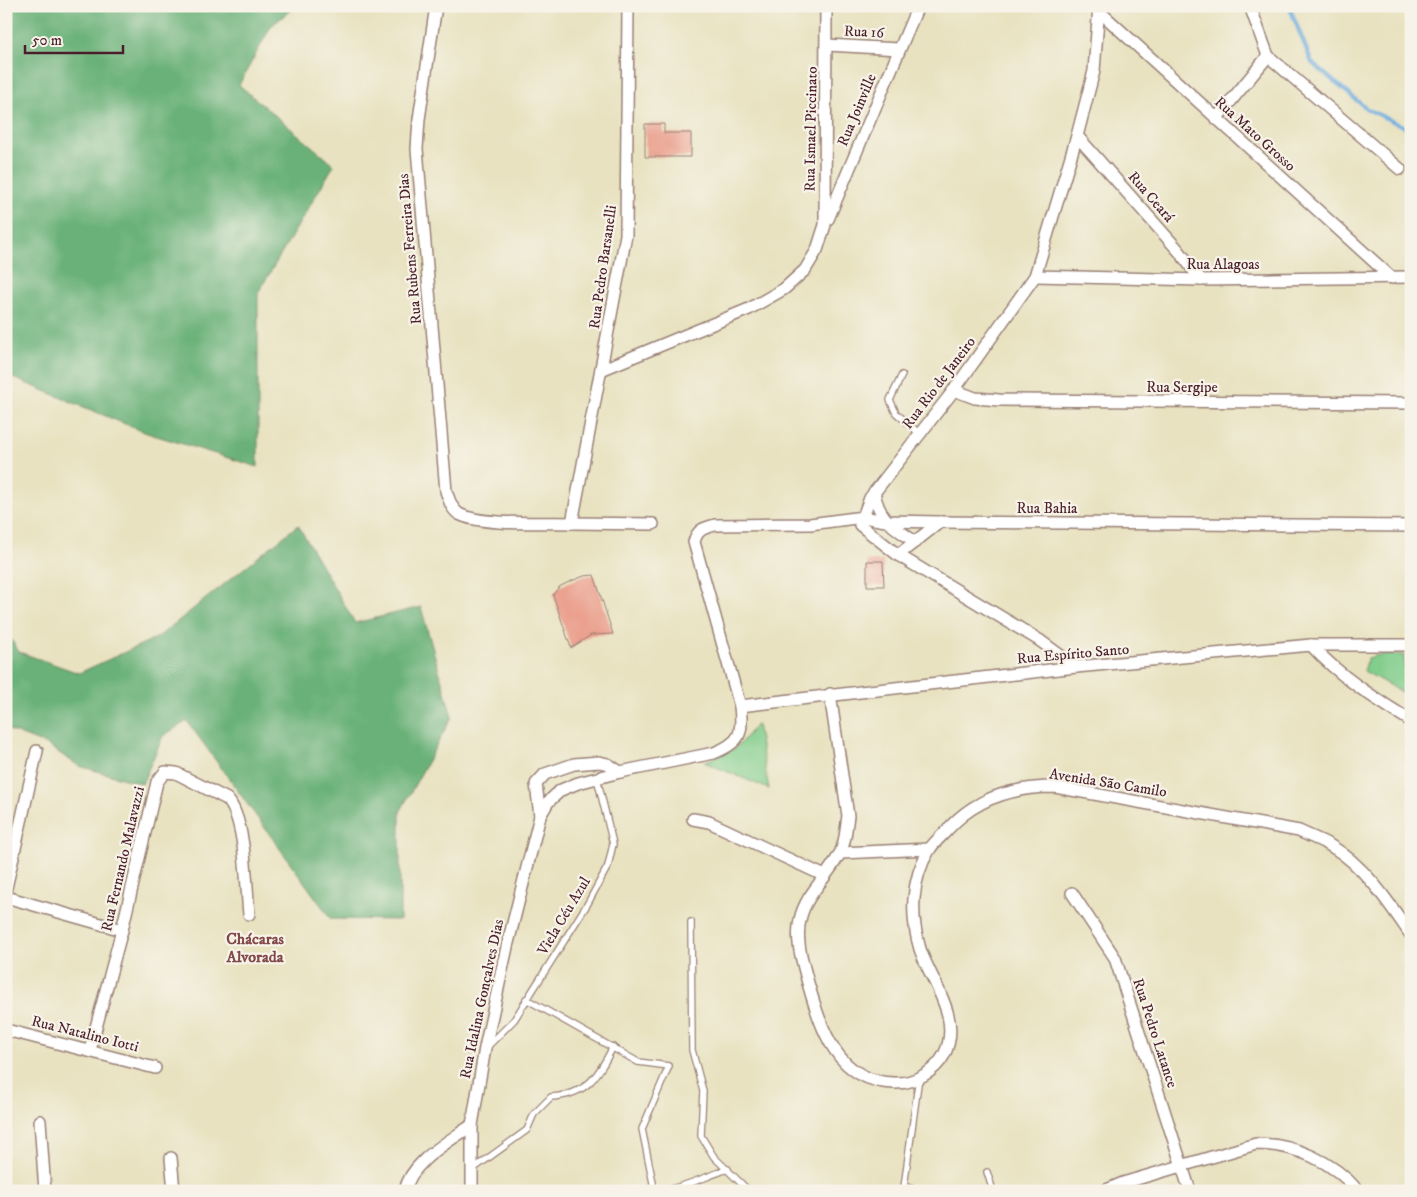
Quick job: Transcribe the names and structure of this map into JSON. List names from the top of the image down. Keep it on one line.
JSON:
{"streets":{"street":["Rua 16","Rua Joinville","Rua Ismael Piccinato","Rua Mato Grosso","Rua Ceará","Rua Rubens Ferreira Dias","Rua Alagoas","Rua Pedro Barsanelli","Rua Rio de Janeiro","Rua Sergipe","Rua Bahia","Rua Espírito Santo","Avenida São Camilo","Rua Fernando Malavazzi","Rua Idalina Gonçalves Dias","Rua Pedro Latance","Rua Natalino Iotti"],"lane":["Viela Céu Azul"]},"crossings":[["Rua 16","Rua Joinville"],["Rua 16","Rua Ismael Piccinato"],["Rua Joinville","Rua Ismael Piccinato"],["Rua Ismael Piccinato","Rua Pedro Barsanelli"],["Rua Mato Grosso","Rua Alagoas"],["Rua Mato Grosso","Rua Rio de Janeiro"],["Rua Ceará","Rua Alagoas"],["Rua Ceará","Rua Rio de Janeiro"],["Rua Rubens Ferreira Dias","Rua Pedro Barsanelli"],["Rua Alagoas","Rua Rio de Janeiro"],["Rua Rio de Janeiro","Rua Sergipe"],["Rua Rio de Janeiro","Rua Bahia"],["Rua Bahia","Rua Espírito Santo"],["Rua Espírito Santo","Avenida São Camilo"],["Rua Fernando Malavazzi","Rua Natalino Iotti"],["Viela Céu Azul","Rua Idalina Gonçalves Dias"]],"districts":["Chácaras Alvorada"],"scale_bar":"50 m"}
